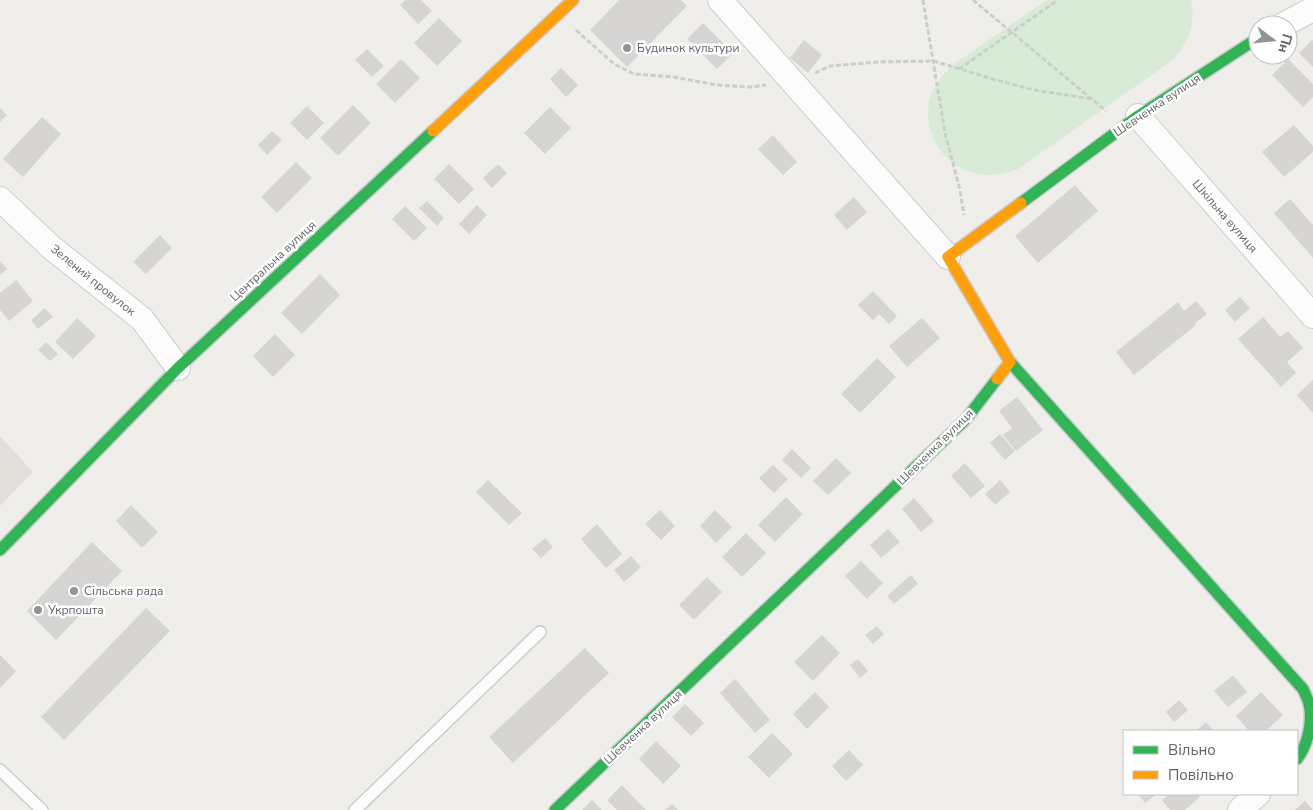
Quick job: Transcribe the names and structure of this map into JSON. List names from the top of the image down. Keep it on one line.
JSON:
{"streets":{"street":["Шевченка вулиця","Шкільна вулиця","Центральна вулиця","Зелений провулок"]},"crossings":[["Шевченка вулиця","Шкільна вулиця"],["Центральна вулиця","Зелений провулок"]],"places":["Будинок культури","Сільська рада","Укрпошта"],"legend":["Вільно","Повільно"],"north":"right"}
